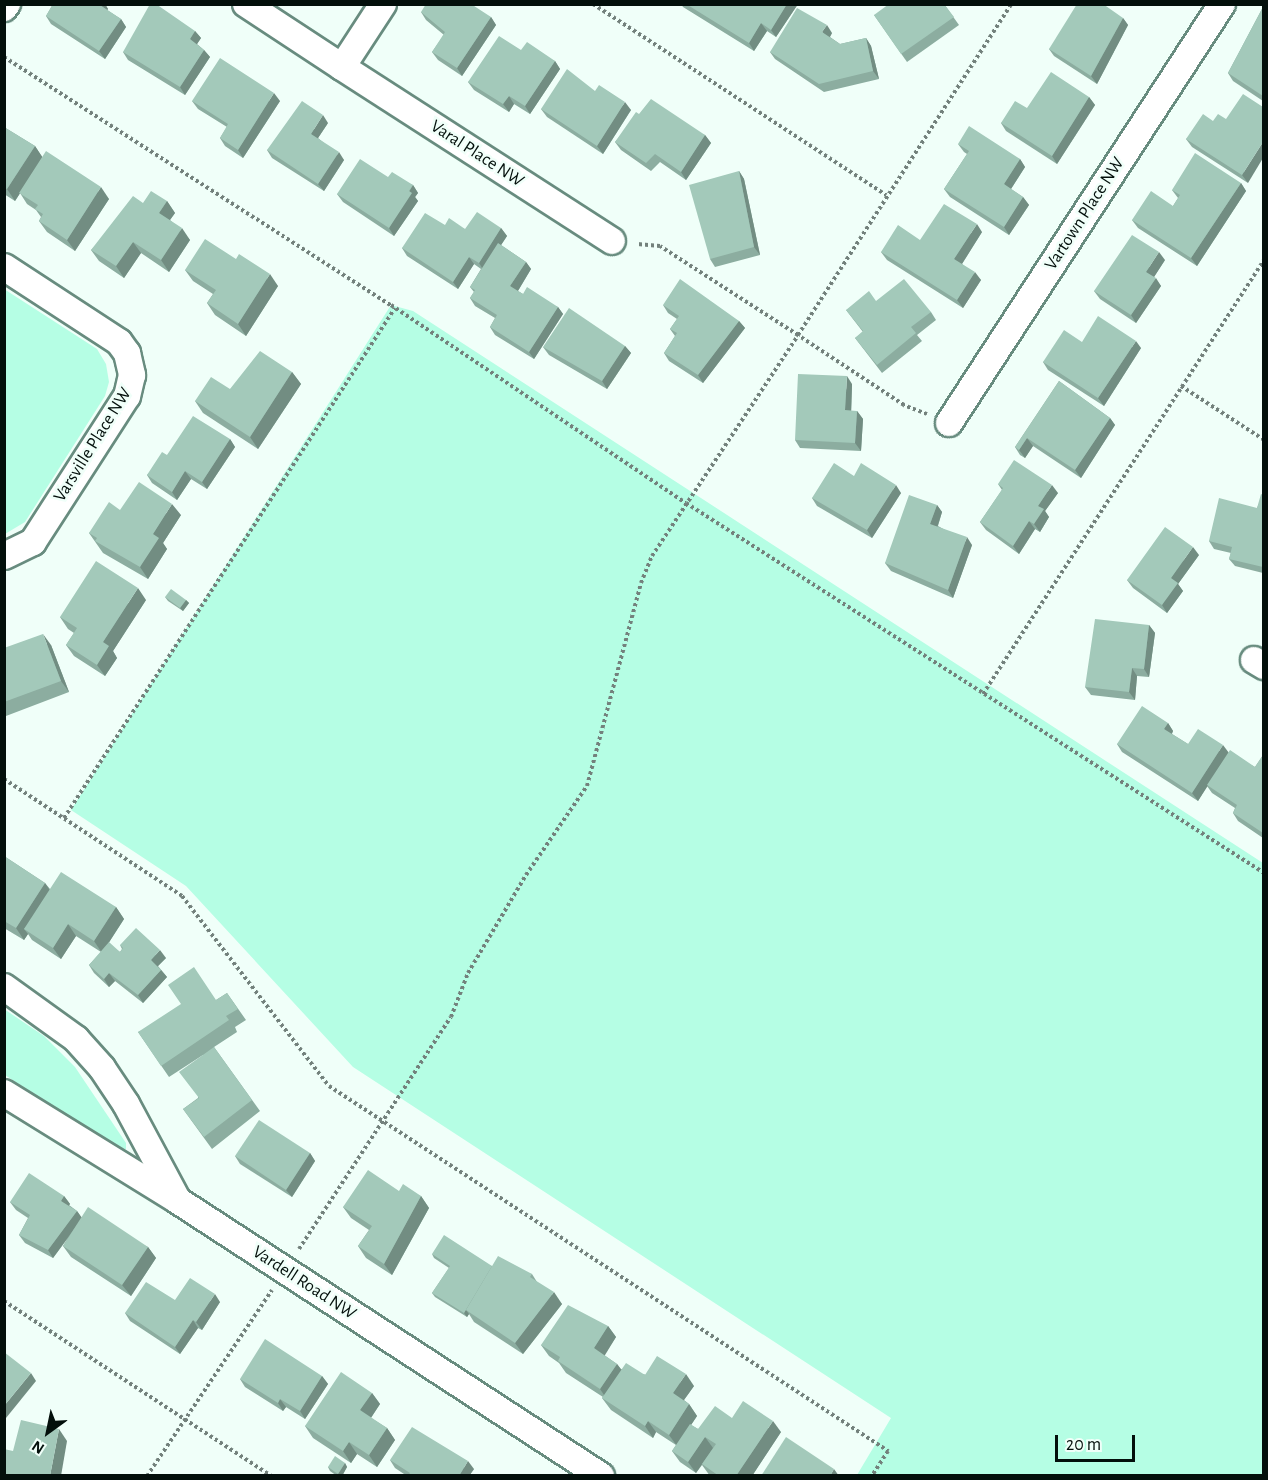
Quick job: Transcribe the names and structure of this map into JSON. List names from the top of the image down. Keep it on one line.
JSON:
{"streets":{"street":["Varal Place NW","Vartown Place NW","Varsville Place NW","Vardell Road NW"]},"scale_bar":"20 m","north":"bottom left"}
